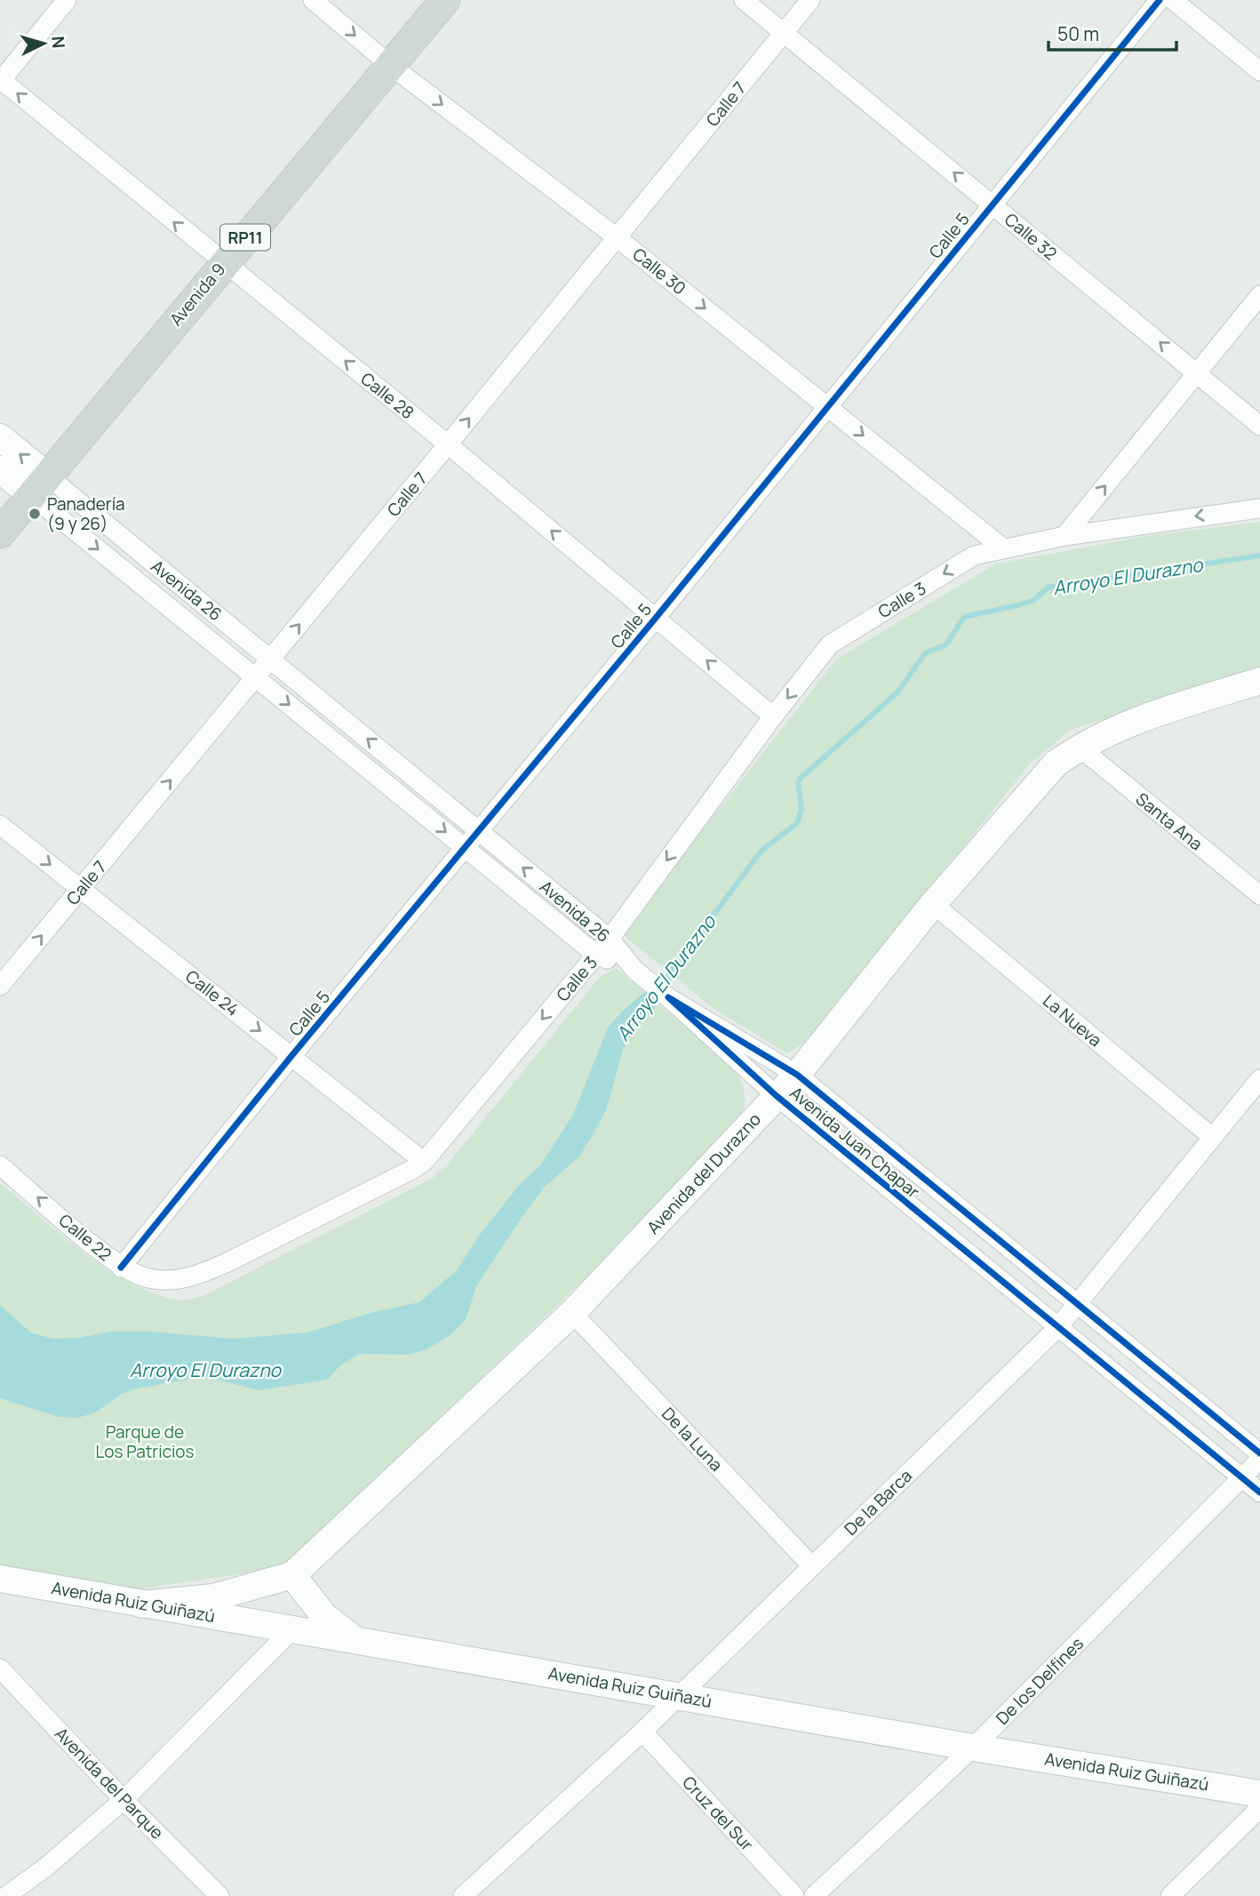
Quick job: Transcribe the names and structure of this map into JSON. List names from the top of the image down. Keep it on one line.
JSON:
{"streets":{"main road":["RP11","Avenida 9","Avenida 26","Avenida del Durazno","Avenida Ruiz Guiñazú"],"street":["Calle 7","Calle 5","Calle 32","Calle 30","Calle 28","Calle 3","Santa Ana","Calle 24","La Nueva","Avenida Juan Chapar","Calle 22","De la Luna","De la Barca","De los Delfines","Avenida del Parque","Cruz del Sur"]},"crossings":[["Calle 7","Calle 32"],["Calle 7","Calle 30"],["Calle 7","Calle 28"],["Calle 7","Avenida 26"],["Calle 7","Calle 24"],["Calle 5","Calle 32"],["Calle 5","Calle 30"],["Calle 5","Calle 28"],["Calle 5","Avenida 26"],["Calle 5","Calle 24"],["Calle 5","Calle 22"],["Calle 30","Avenida 9"],["Calle 30","Calle 3"],["Avenida 9","Calle 28"],["Avenida 9","Avenida 26"],["Calle 28","Calle 3"],["Avenida 26","Calle 3"],["Calle 3","Calle 24"],["Calle 3","Calle 22"],["Santa Ana","Avenida del Durazno"],["La Nueva","Avenida del Durazno"],["La Nueva","De la Barca"],["Avenida Juan Chapar","Avenida del Durazno"],["Avenida Juan Chapar","De la Barca"],["Avenida Juan Chapar","De los Delfines"],["Avenida del Durazno","De la Luna"],["De la Luna","De la Barca"],["De la Barca","Avenida Ruiz Guiñazú"],["De la Barca","Cruz del Sur"],["Avenida Ruiz Guiñazú","De los Delfines"]],"one_way":["Calle 7","Calle 32","Calle 30","Calle 28","Calle 3","Calle 24","Calle 22"],"water":["Arroyo El Durazno"],"parks":["Parque de Los Patricios"],"places":["Panadería (9 y 26)"],"scale_bar":"50 m","north":"right"}
